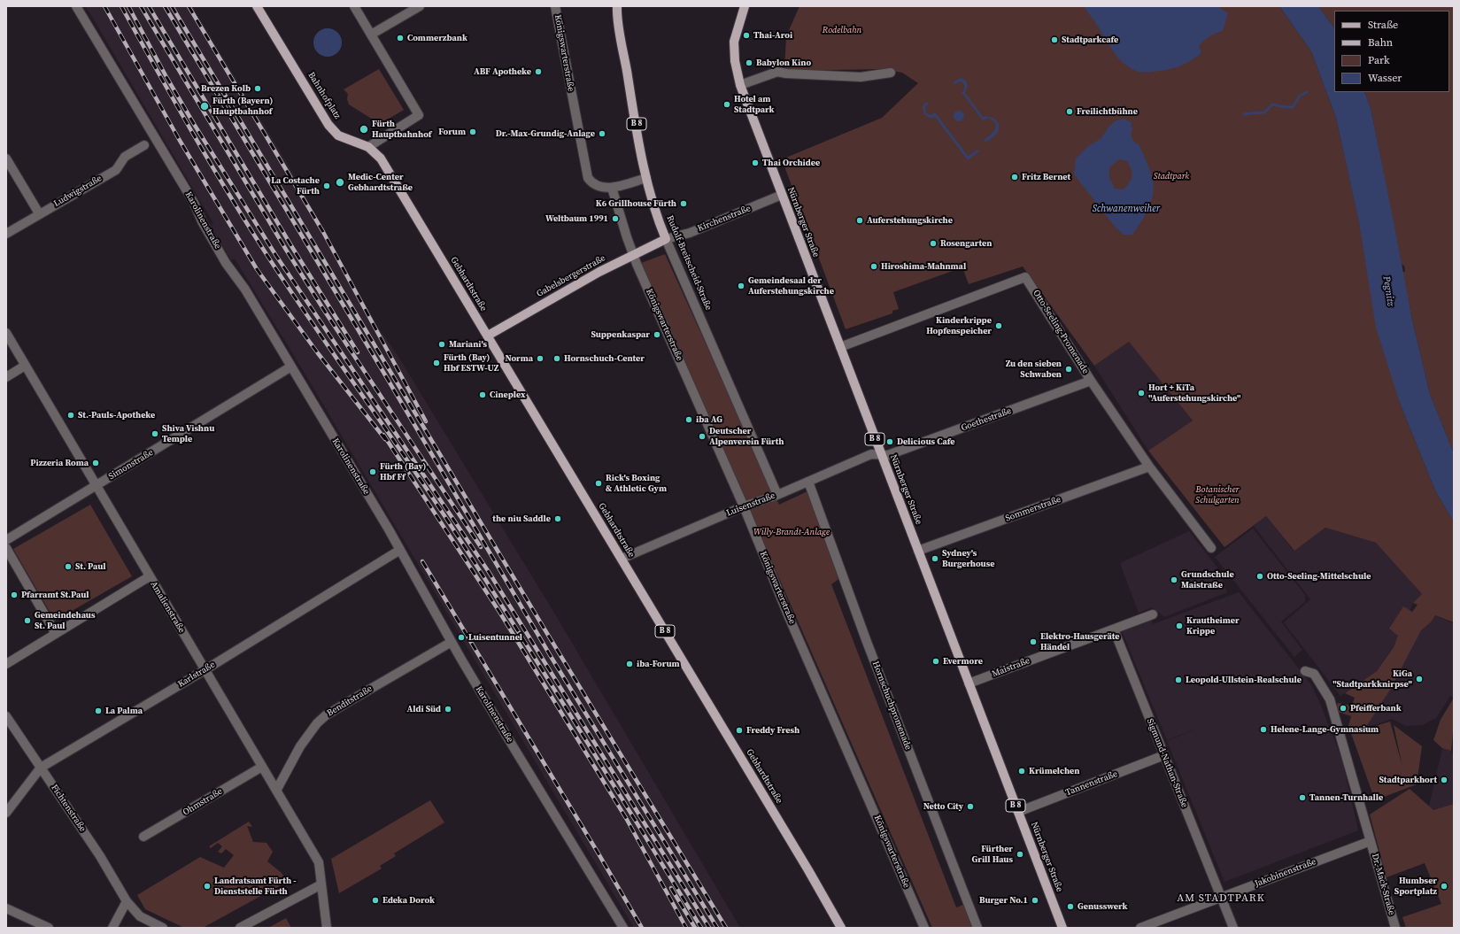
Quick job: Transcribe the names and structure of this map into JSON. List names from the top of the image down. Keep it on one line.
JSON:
{"streets":{"main road":["Bahnhofplatz","B 8","Nürnberger Straße","Rudolf-Breitscheid-Straße","Gabelsbergerstraße","Gebhardtstraße"],"street":["Königswarterstraße","Ludwigstraße","Kirchenstraße","Karolinenstraße","Otto-Seeling-Promenade","Goethestraße","Simonstraße","Luisenstraße","Sommerstraße","Amalienstraße","Maistraße","Karlstraße","Benditstraße","Hornschuchpromenade","Sigmund-Nathan-Straße","Tannenstraße","Ohmstraße","Fichtenstraße","Jakobinenstraße","Dr.-Mack-Straße"]},"crossings":[["Königswarterstraße","Rudolf-Breitscheid-Straße"],["Königswarterstraße","Gabelsbergerstraße"],["Königswarterstraße","Luisenstraße"],["Bahnhofplatz","Gebhardtstraße"],["B 8","Nürnberger Straße"],["Kirchenstraße","Nürnberger Straße"],["Kirchenstraße","Rudolf-Breitscheid-Straße"],["Kirchenstraße","Gabelsbergerstraße"],["Karolinenstraße","Simonstraße"],["Karolinenstraße","Karlstraße"],["Karolinenstraße","Benditstraße"],["Nürnberger Straße","Otto-Seeling-Promenade"],["Nürnberger Straße","Goethestraße"],["Nürnberger Straße","Luisenstraße"],["Nürnberger Straße","Sommerstraße"],["Nürnberger Straße","Maistraße"],["Nürnberger Straße","Tannenstraße"],["Rudolf-Breitscheid-Straße","Gabelsbergerstraße"],["Rudolf-Breitscheid-Straße","Luisenstraße"],["Gabelsbergerstraße","Gebhardtstraße"],["Gebhardtstraße","Luisenstraße"],["Otto-Seeling-Promenade","Goethestraße"],["Otto-Seeling-Promenade","Sommerstraße"],["Goethestraße","Luisenstraße"],["Simonstraße","Amalienstraße"],["Luisenstraße","Hornschuchpromenade"],["Amalienstraße","Karlstraße"],["Amalienstraße","Benditstraße"],["Amalienstraße","Ohmstraße"],["Maistraße","Sigmund-Nathan-Straße"],["Karlstraße","Fichtenstraße"],["Sigmund-Nathan-Straße","Tannenstraße"],["Sigmund-Nathan-Straße","Jakobinenstraße"],["Jakobinenstraße","Dr.-Mack-Straße"]],"districts":["AM STADTPARK"],"water":["Schwanenweiher","Pegnitz"],"parks":["Rodelbahn","Stadtpark","Botanischer Schulgarten","Willy-Brandt-Anlage"],"places":["Thai-Aroi","Commerzbank","Stadtparkcafe","Babylon Kino","ABF Apotheke","Brezen Kolb","Hotel am Stadtpark","Fürth (Bayern) Hauptbahnhof","Freilichtbühne","Fürth Hauptbahnhof","Forum","Dr.-Max-Grundig-Anlage","Thai Orchidee","Fritz Bernet","Medic-Center Gebhardtstraße","La Costache Fürth","K6 Grillhouse Fürth","Weltbaum 1991","Auferstehungskirche","Rosengarten","Hiroshima-Mahnmal","Gemeindesaal der Auferstehungskirche","Kinderkrippe Hopfenspeicher","Suppenkaspar","Mariani's","Norma","Hornschuch-Center","Fürth (Bay) Hbf ESTW-UZ","Zu den sieben Schwaben","Hort + KiTa \"Auferstehungskirche\"","Cineplex","St.-Pauls-Apotheke","iba AG","Shiva Vishnu Temple","Deutscher Alpenverein Fürth","Delicious Cafe","Pizzeria Roma","Fürth (Bay) Hbf Ff","Rick's Boxing & Athletic Gym","the niu Saddle","Sydney's Burgerhouse","St. Paul","Otto-Seeling-Mittelschule","Grundschule Maistraße","Pfarramt St.Paul","Gemeindehaus St. Paul","Krautheimer Krippe","Luisentunnel","Elektro-Hausgeräte Händel","Evermore","iba-Forum","KiGa \"Stadtparkknirpse\"","Leopold-Ullstein-Realschule","Pfeifferbank","Aldi Süd","La Palma","Helene-Lange-Gymnasium","Freddy Fresh","Krümelchen","Stadtparkhort","Tannen-Turnhalle","Netto City","Fürther Grill Haus","Landratsamt Fürth - Dienststelle Fürth","Humbser Sportplatz","Edeka Dorok","Burger No.1","Genusswerk"],"legend":["Straße","Bahn","Park","Wasser"]}
